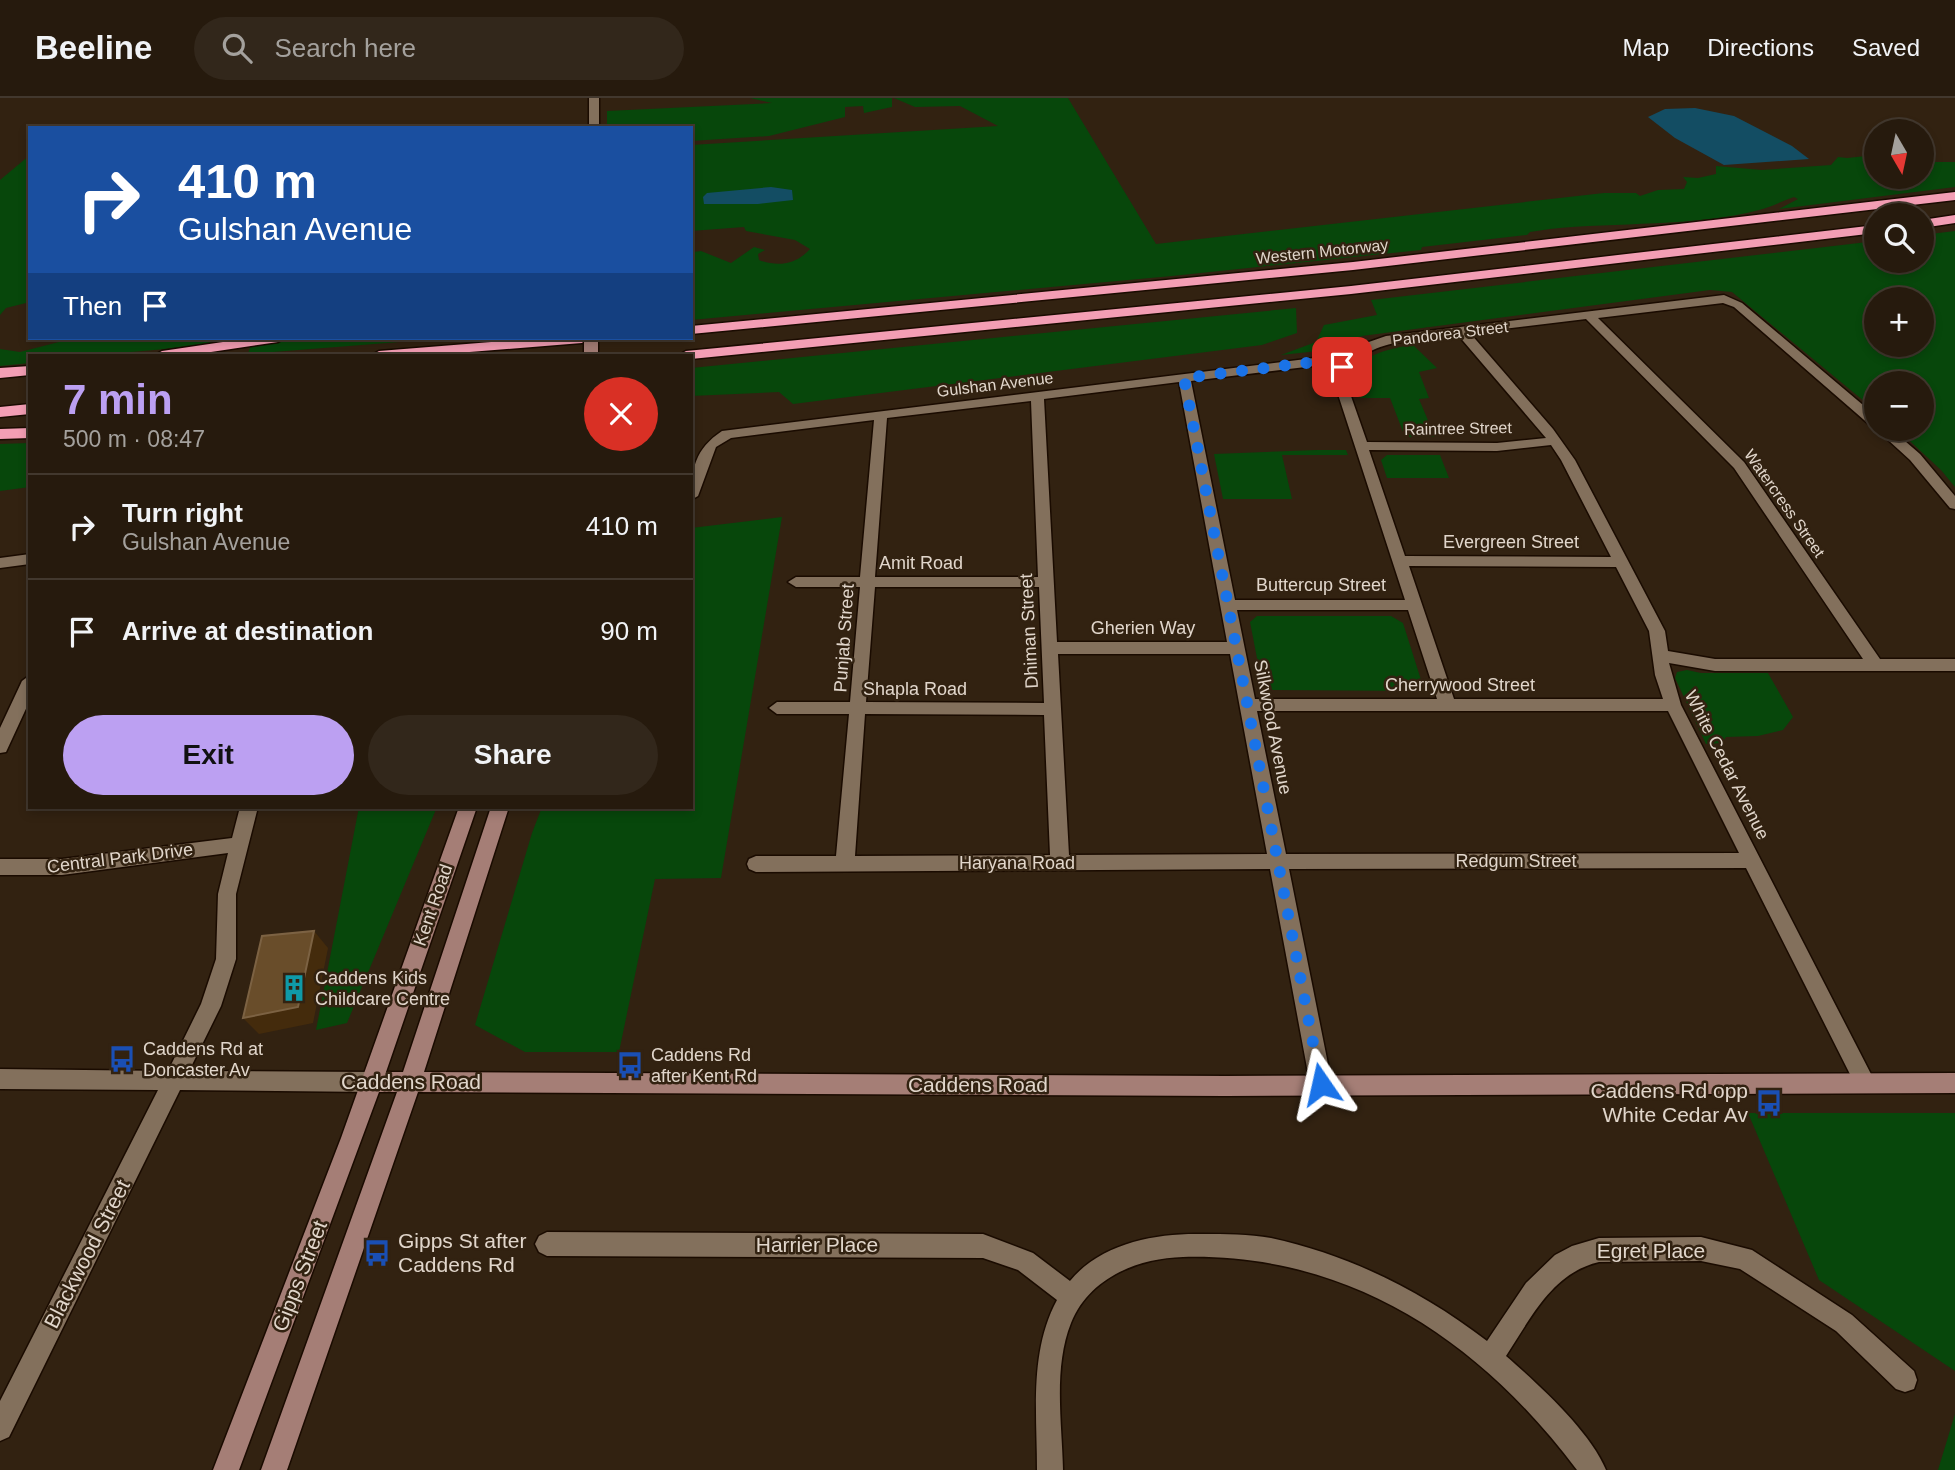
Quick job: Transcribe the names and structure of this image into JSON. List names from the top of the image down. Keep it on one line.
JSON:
{"streets":{"highway":["Western Motorway"],"street":["Pandorea Street","Gulshan Avenue","Raintree Street","Watercress Street","Evergreen Street","Amit Road","Buttercup Street","Gherien Way","Dhiman Street","Punjab Street","Cherrywood Street","Shapla Road","Silkwood Avenue","White Cedar Avenue","Central Park Drive","Redgum Street","Haryana Road","Kent Road","Caddens Road","Harrier Place","Egret Place","Blackwood Street","Gipps Street"]},"crossings":[["Pandorea Street","Gulshan Avenue"],["Pandorea Street","Watercress Street"],["Pandorea Street","White Cedar Avenue"],["Gulshan Avenue","Dhiman Street"],["Gulshan Avenue","Punjab Street"],["Gulshan Avenue","Silkwood Avenue"],["Raintree Street","White Cedar Avenue"],["Evergreen Street","White Cedar Avenue"],["Amit Road","Dhiman Street"],["Amit Road","Punjab Street"],["Buttercup Street","Silkwood Avenue"],["Gherien Way","Dhiman Street"],["Gherien Way","Silkwood Avenue"],["Dhiman Street","Shapla Road"],["Dhiman Street","Haryana Road"],["Punjab Street","Shapla Road"],["Punjab Street","Haryana Road"],["Cherrywood Street","Silkwood Avenue"],["Cherrywood Street","White Cedar Avenue"],["Silkwood Avenue","Redgum Street"],["Silkwood Avenue","Haryana Road"],["Silkwood Avenue","Caddens Road"],["White Cedar Avenue","Redgum Street"],["White Cedar Avenue","Caddens Road"],["Central Park Drive","Blackwood Street"],["Redgum Street","Haryana Road"],["Kent Road","Caddens Road"],["Kent Road","Gipps Street"],["Caddens Road","Blackwood Street"],["Caddens Road","Gipps Street"]],"places":{"building":["Caddens Kids Childcare Centre"],"bus stop":["Caddens Rd at Doncaster Av","Caddens Rd after Kent Rd","Caddens Rd opp White Cedar Av","Gipps St after Caddens Rd"]},"north":"bottom","page":{"header":"Beeline","search":"Search here","nav":["Map","Directions","Saved"],"map_buttons":["+","−"],"turn":["410 m","Gulshan Avenue"],"then":"Then","heading":["7 min","500 m · 08:47"],"list":[{"name":"Turn right","note":"Gulshan Avenue","value":"410 m"},{"name":"Arrive at destination","value":"90 m"}],"buttons":["Exit","Share"]}}
